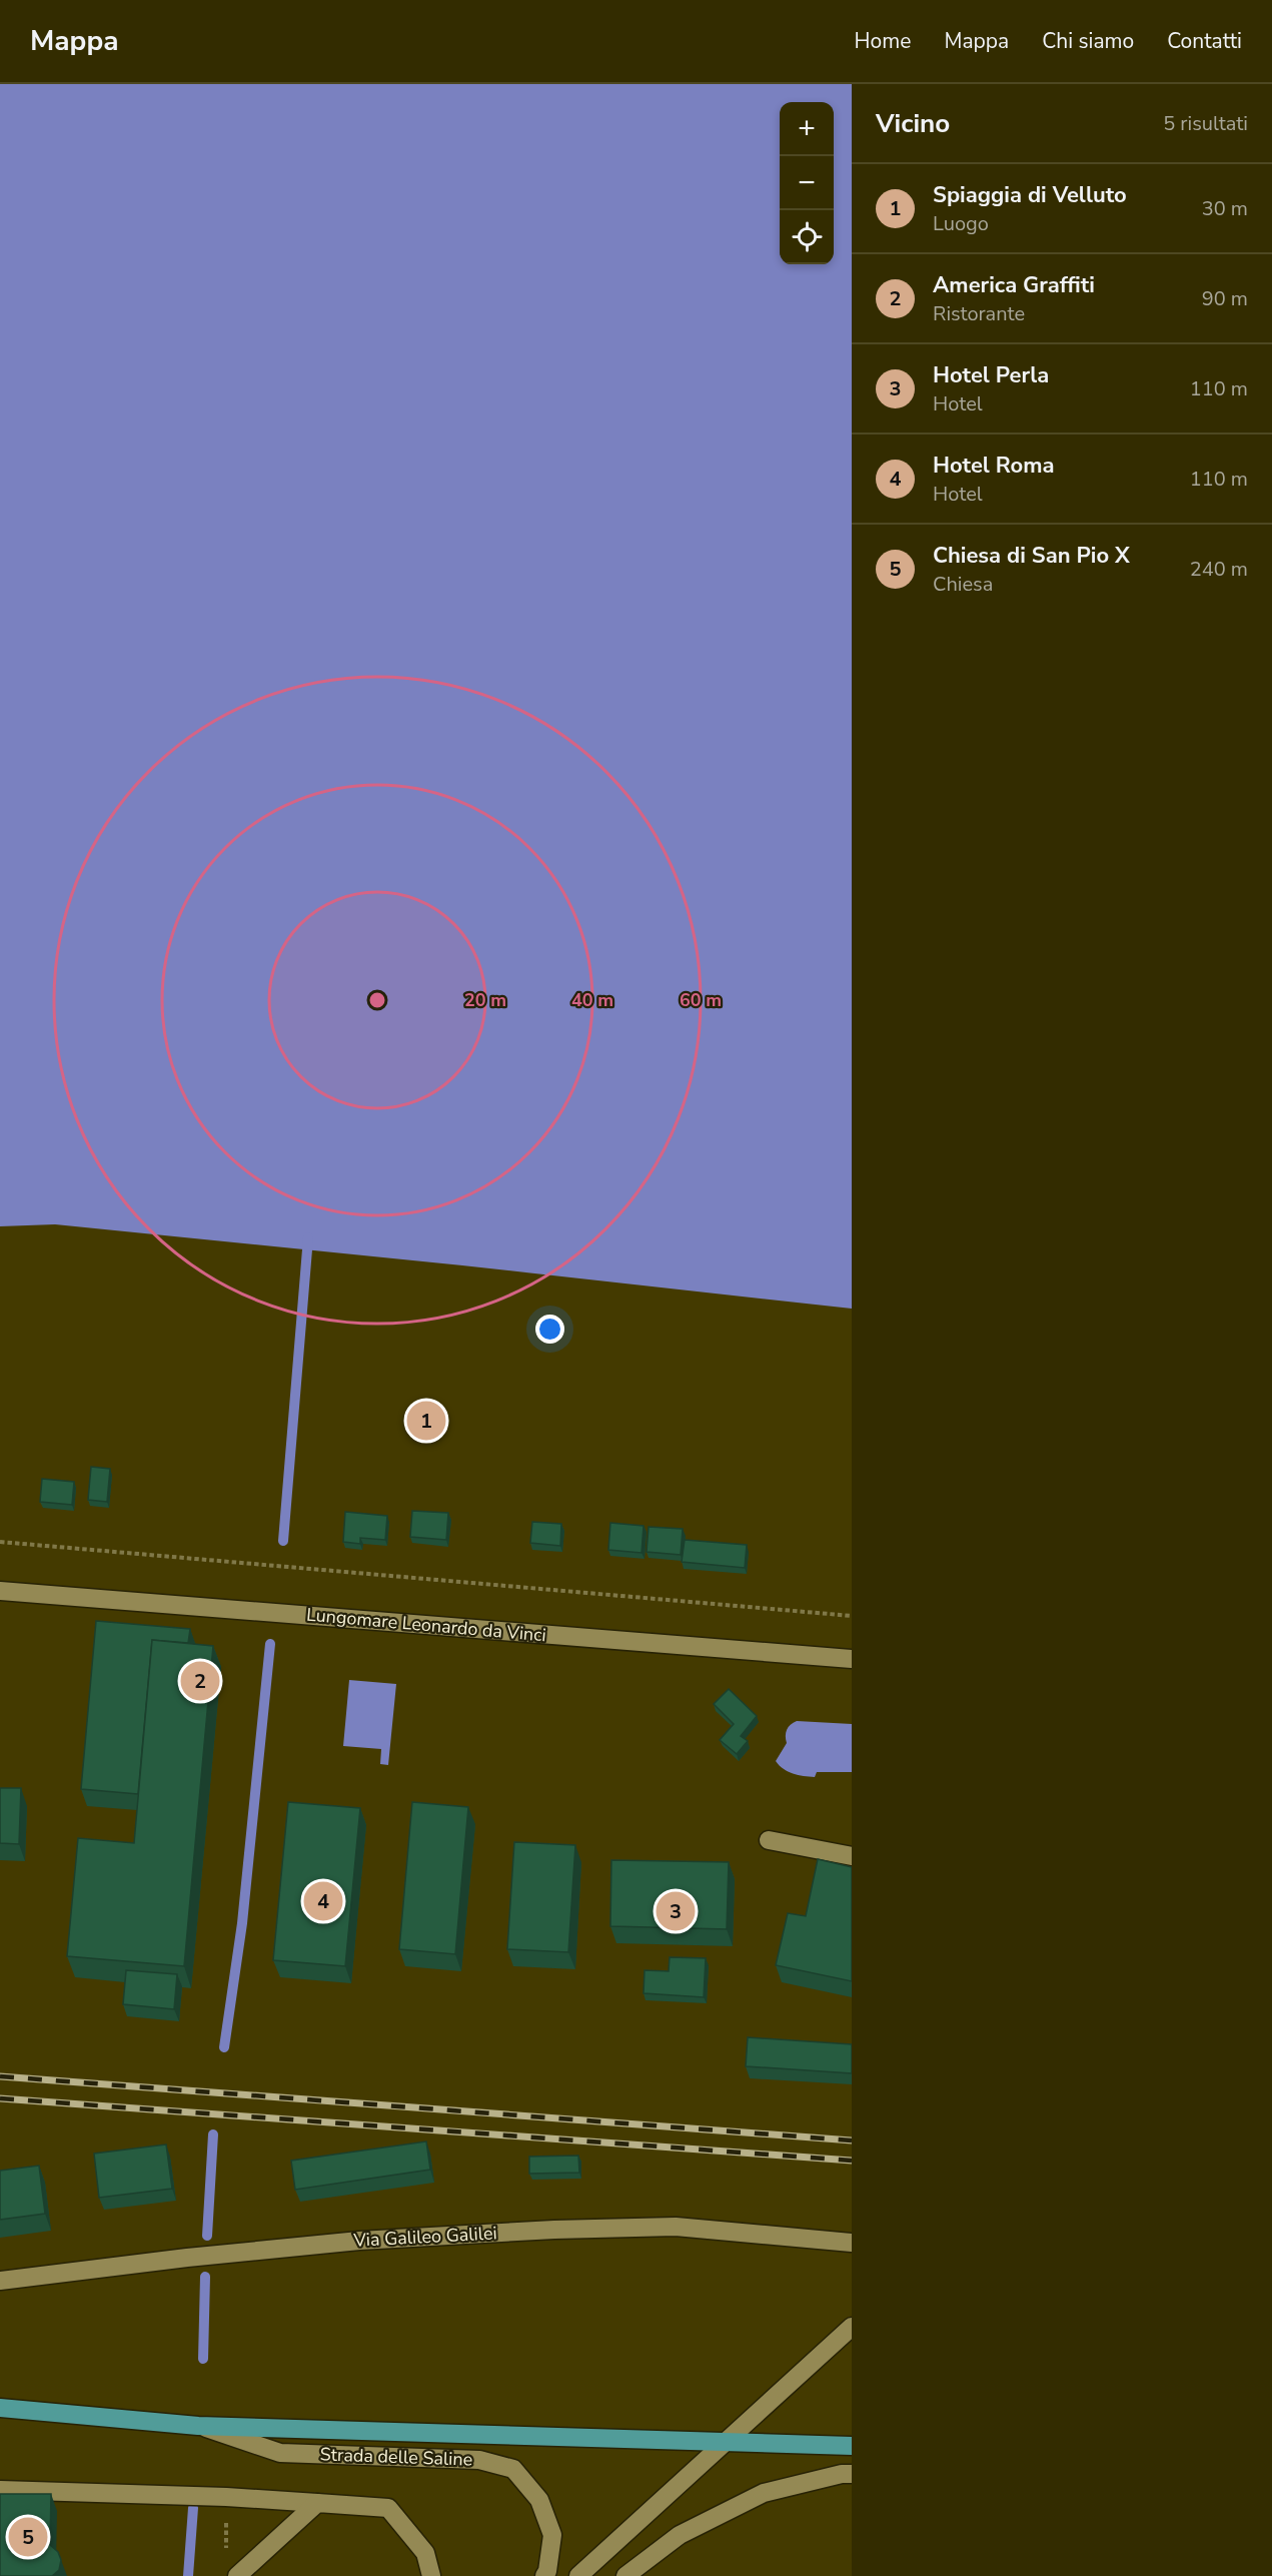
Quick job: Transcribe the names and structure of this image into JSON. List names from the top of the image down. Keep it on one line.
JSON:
{"streets":{"street":["Lungomare Leonardo da Vinci","Via Galileo Galilei","Strada delle Saline"]},"page":{"header":"Mappa","nav":["Home","Mappa","Chi siamo","Contatti"],"heading":["Vicino","5 risultati"],"map_buttons":["+","−"],"list":[{"mark":"1","name":"Spiaggia di Velluto","note":"Luogo","value":"30 m"},{"mark":"2","name":"America Graffiti","note":"Ristorante","value":"90 m"},{"mark":"3","name":"Hotel Perla","note":"Hotel","value":"110 m"},{"mark":"4","name":"Hotel Roma","note":"Hotel","value":"110 m"},{"mark":"5","name":"Chiesa di San Pio X","note":"Chiesa","value":"240 m"}],"pins":["1","2","4","3","5"]},"rings":["20 m","40 m","60 m"]}
